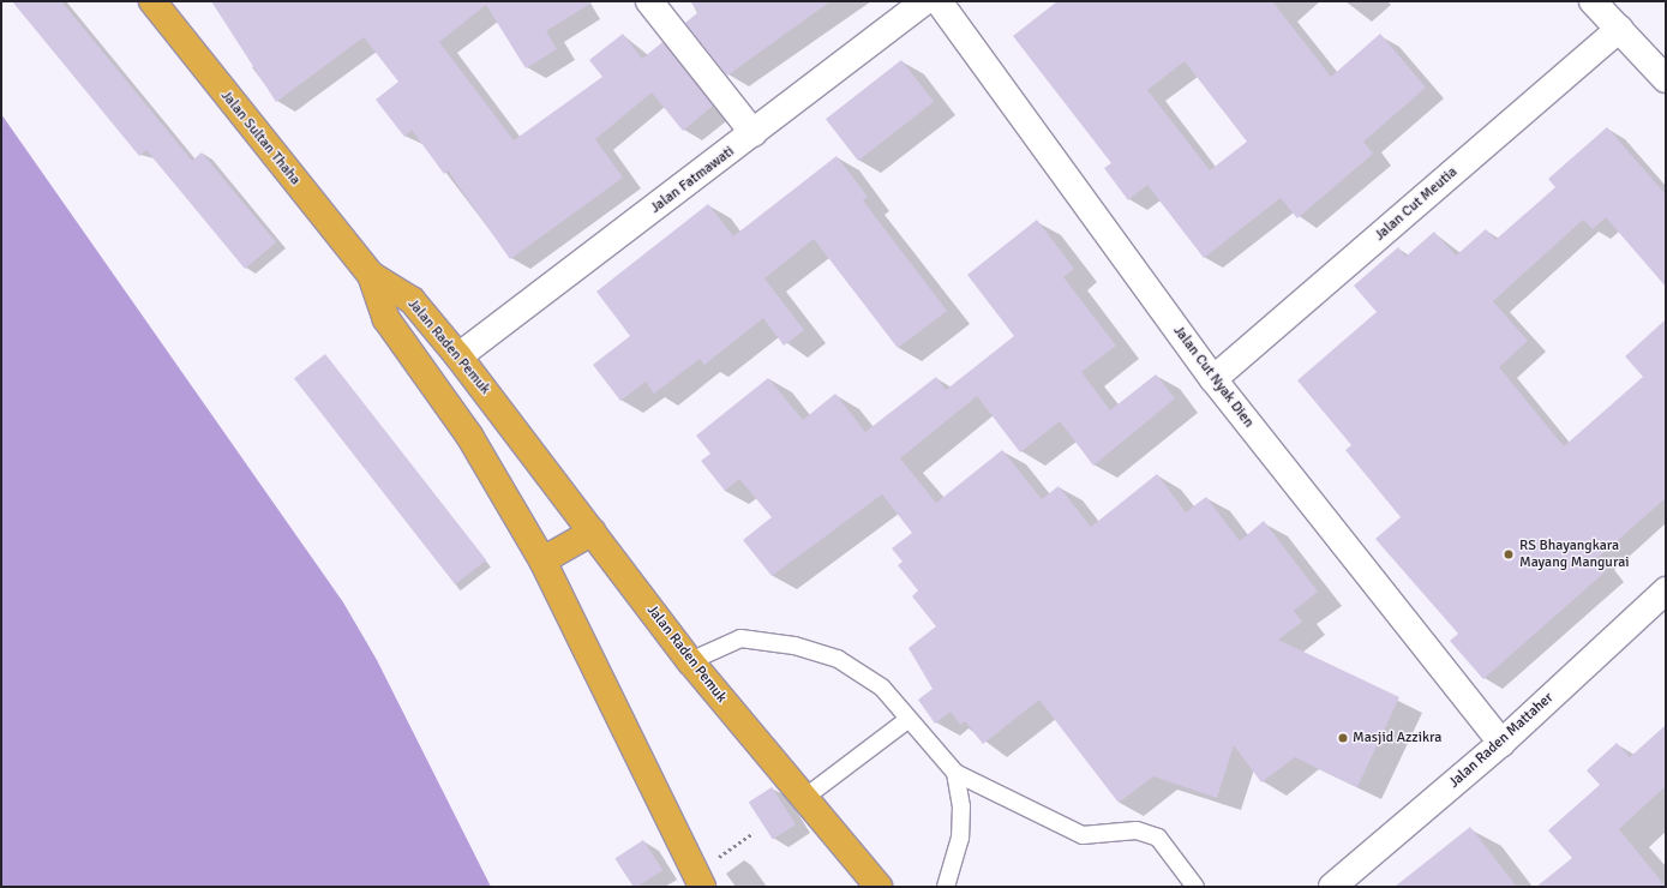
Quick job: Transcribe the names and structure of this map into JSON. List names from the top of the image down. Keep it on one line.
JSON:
{"streets":{"highway":["Jalan Sultan Thaha","Jalan Raden Pemuk"],"street":["Jalan Fatmawati","Jalan Cut Meutia","Jalan Cut Nyak Dien","Jalan Raden Mattaher"]},"crossings":[["Jalan Sultan Thaha","Jalan Raden Pemuk"],["Jalan Fatmawati","Jalan Raden Pemuk"],["Jalan Cut Meutia","Jalan Cut Nyak Dien"],["Jalan Cut Nyak Dien","Jalan Raden Mattaher"]],"places":["RS Bhayangkara Mayang Mangurai","Masjid Azzikra"]}
